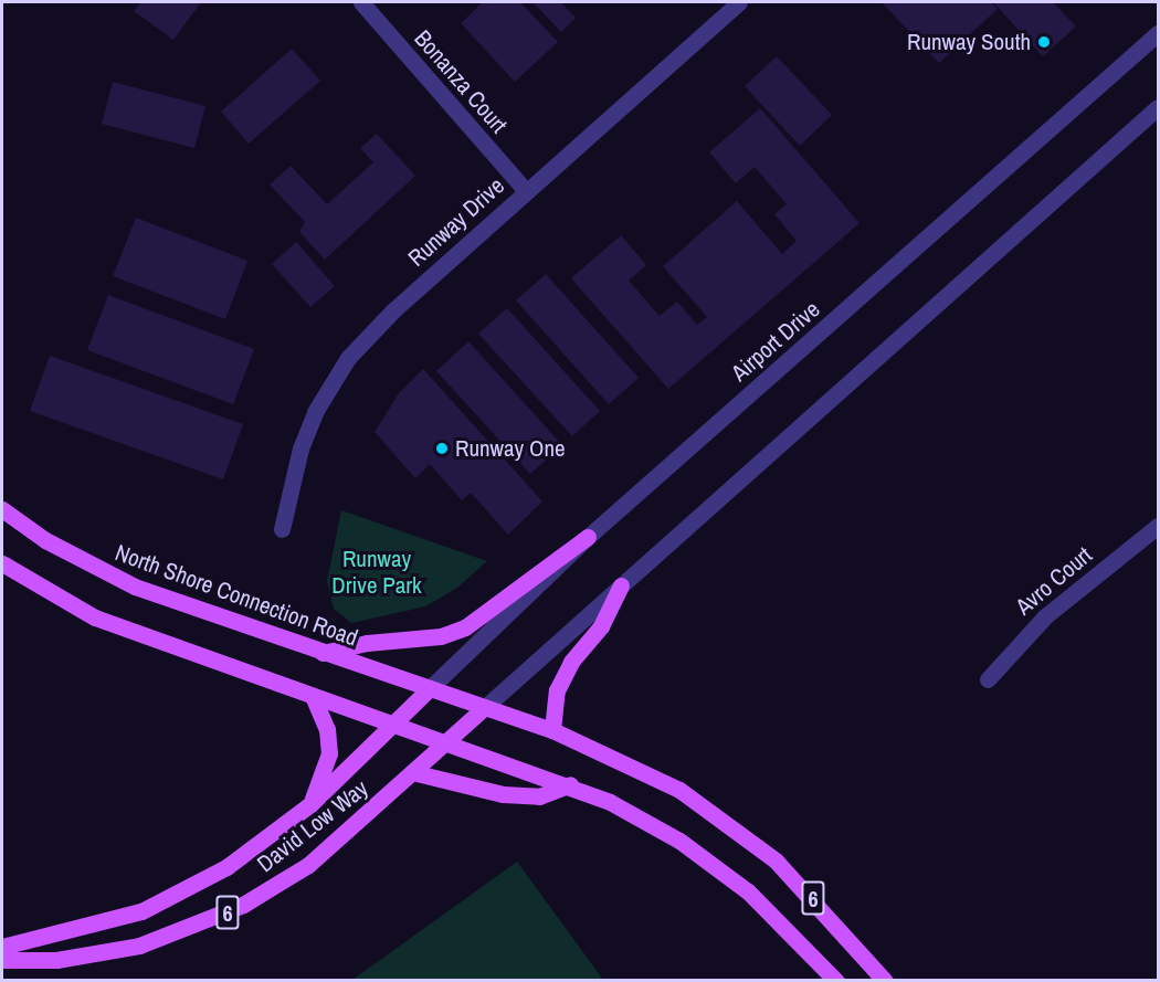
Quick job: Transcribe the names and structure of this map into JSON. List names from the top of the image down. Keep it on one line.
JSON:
{"streets":{"main road":["North Shore Connection Road","David Low Way","6"],"street":["Bonanza Court","Runway Drive","Airport Drive","Avro Court"]},"crossings":[["Bonanza Court","Runway Drive"],["Airport Drive","North Shore Connection Road"],["Airport Drive","David Low Way"],["Airport Drive","6"],["North Shore Connection Road","David Low Way"],["North Shore Connection Road","6"],["David Low Way","6"]],"parks":["Runway Drive Park"],"places":["Runway South","Runway One"]}
